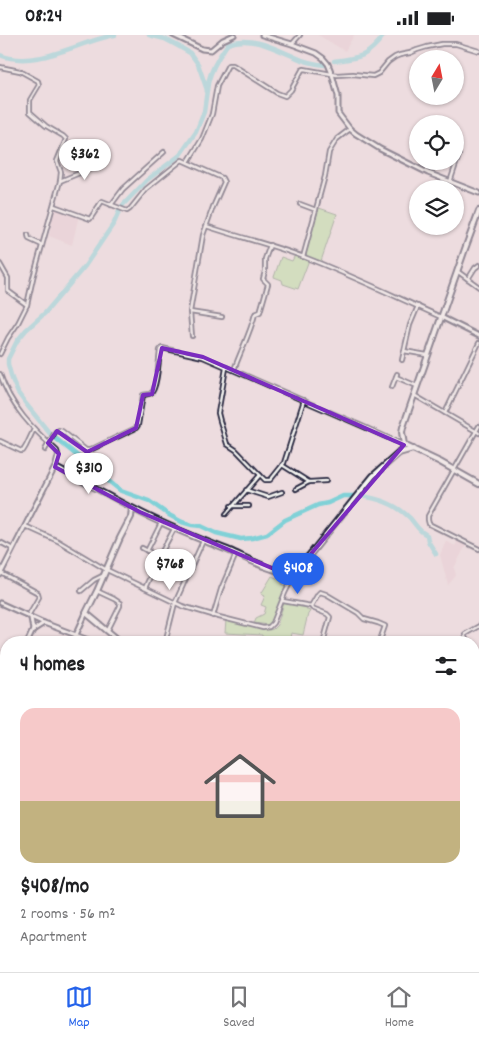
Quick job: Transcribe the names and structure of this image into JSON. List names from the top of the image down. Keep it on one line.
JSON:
{"north":"top","page":{"status":"08:24","price":["$362","$310","$768","$408"],"heading":"4 homes","list":[{"name":"$408/mo","note":"2 rooms · 56 m² · Apartment"}],"tabs":["Map","Saved","Home"]}}
